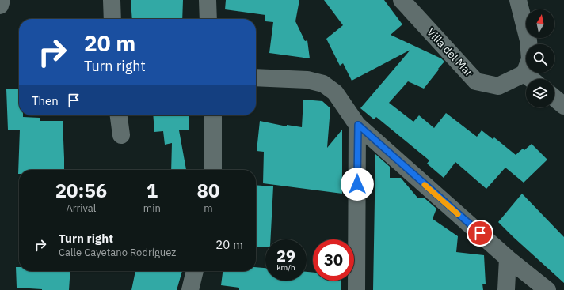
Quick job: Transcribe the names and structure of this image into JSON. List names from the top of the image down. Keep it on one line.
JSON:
{"streets":{"street":["Villa del Mar"]},"north":"top","page":{"turn":["20 m","Turn right"],"then":"Then","eta":["20:56","Arrival","1","min","80","m"],"list":[{"name":"Turn right","note":"Calle Cayetano Rodríguez","value":"20 m"}],"speed":"29 km/h","limit":"30"}}
